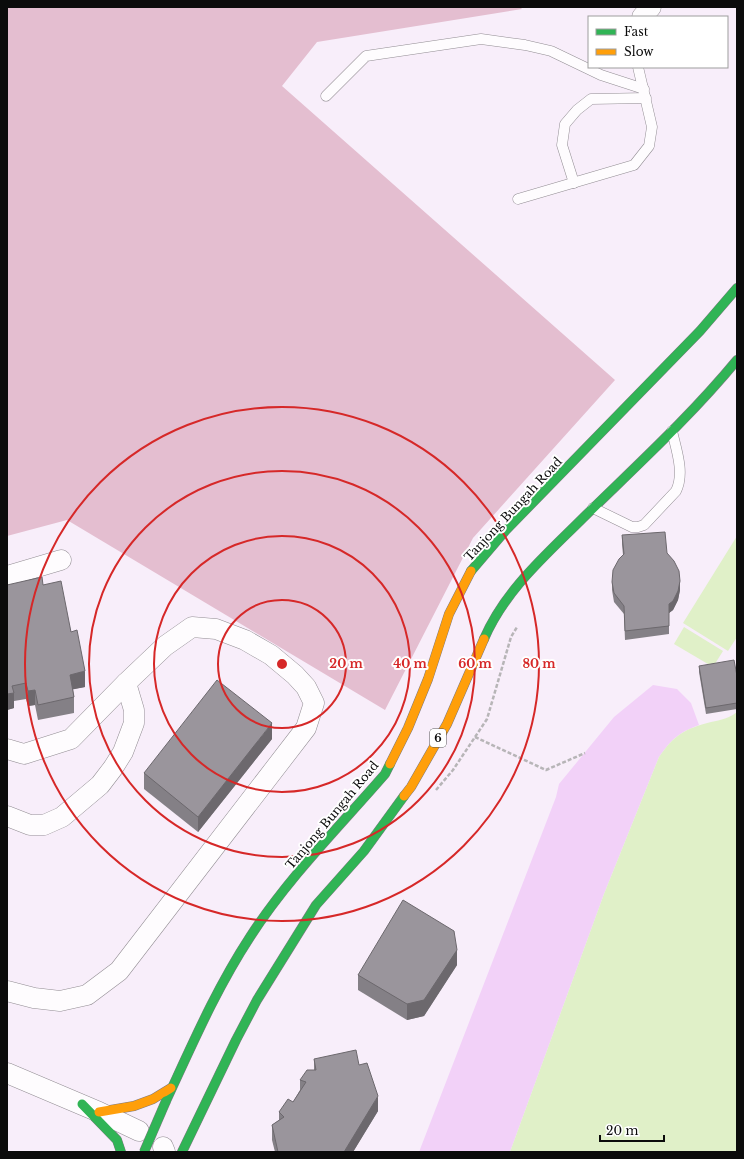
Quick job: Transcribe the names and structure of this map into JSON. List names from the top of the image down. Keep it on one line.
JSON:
{"streets":{"main road":["Tanjong Bungah Road","6"]},"legend":["Fast","Slow"],"scale_bar":"20 m","rings":["20 m","40 m","60 m","80 m"]}
